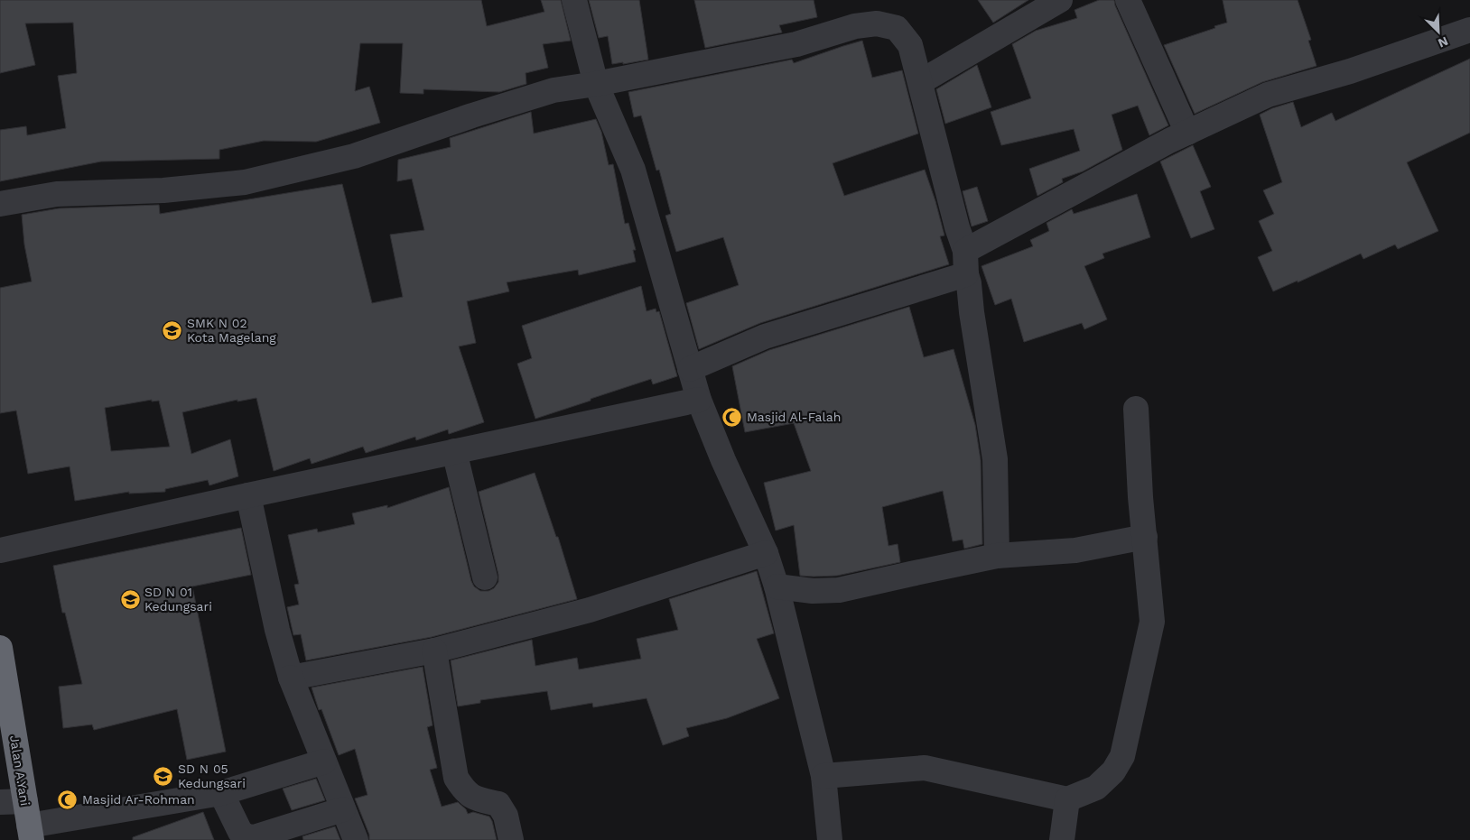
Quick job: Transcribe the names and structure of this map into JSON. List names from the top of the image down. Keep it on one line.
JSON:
{"streets":{"highway":["Jalan A.Yani"]},"places":{"school or university":["SMK N 02 Kota Magelang","SD N 01 Kedungsari","SD N 05 Kedungsari"],"mosque":["Masjid Al-Falah","Masjid Ar-Rohman"]},"north":"bottom right"}
